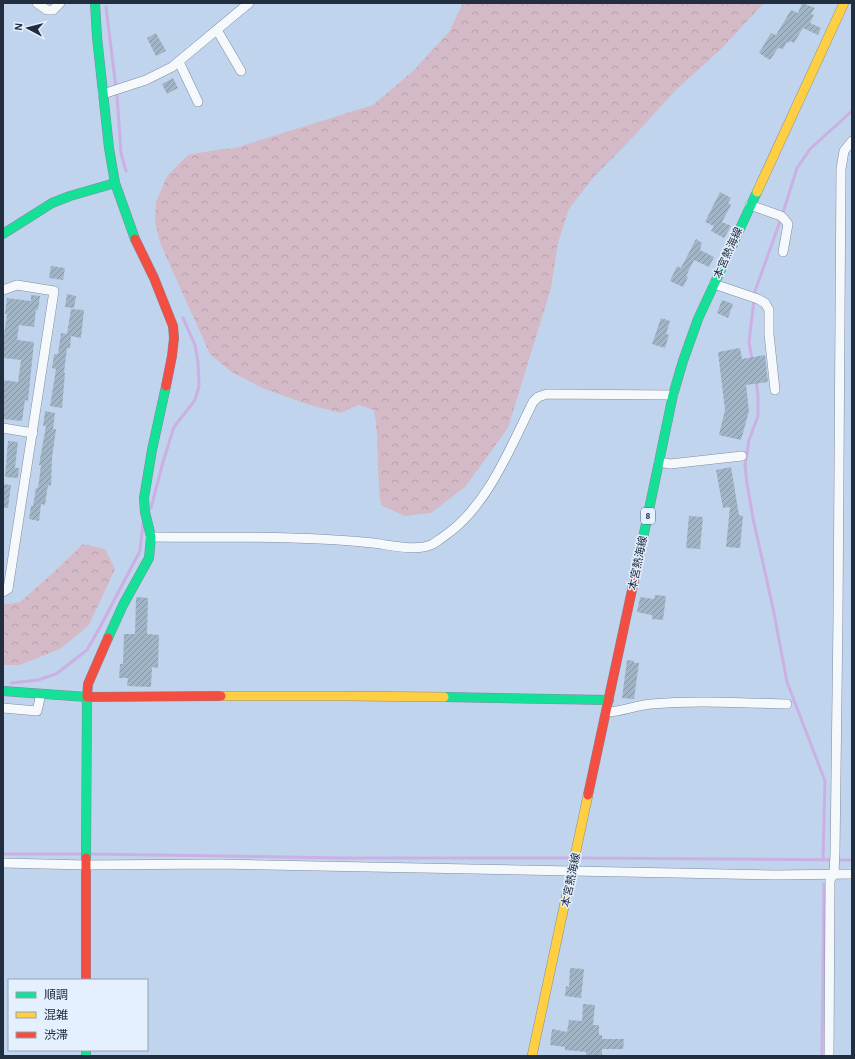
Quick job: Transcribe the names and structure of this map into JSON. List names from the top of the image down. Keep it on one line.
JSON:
{"streets":{"street":["本宮熱海線","8"]},"legend":["順調","混雑","渋滞"],"north":"left"}
